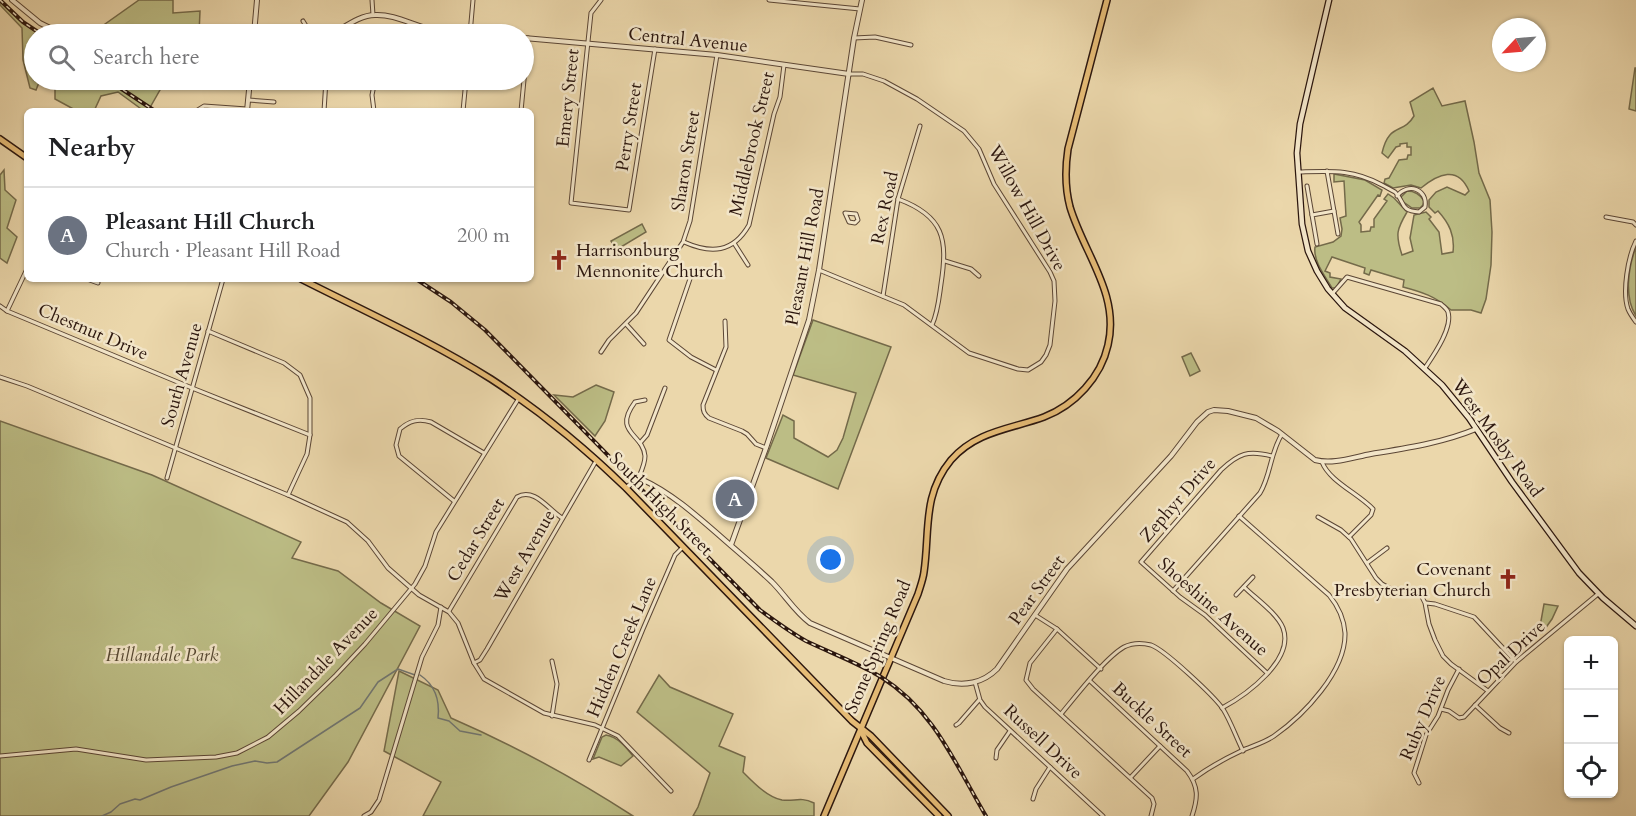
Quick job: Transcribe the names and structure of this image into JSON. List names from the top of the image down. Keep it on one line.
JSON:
{"streets":{"main road":["West Mosby Road","South High Street","Stone Spring Road"],"street":["Central Avenue","Emery Street","Perry Street","Middlebrook Street","Sharon Street","Rex Road","Willow Hill Drive","Pleasant Hill Road","Chestnut Drive","South Avenue","Zephyr Drive","Cedar Street","West Avenue","Pear Street","Shoeshine Avenue","Hidden Creek Lane","Opal Drive","Hillandale Avenue","Ruby Drive","Buckle Street","Russell Drive"]},"crossings":[["Central Avenue","Emery Street"],["Central Avenue","Perry Street"],["Central Avenue","Middlebrook Street"],["Central Avenue","Sharon Street"],["Central Avenue","Willow Hill Drive"],["Central Avenue","Pleasant Hill Road"],["Emery Street","Perry Street"],["Middlebrook Street","Sharon Street"],["Rex Road","Willow Hill Drive"],["Willow Hill Drive","Pleasant Hill Road"],["Chestnut Drive","South Avenue"],["West Mosby Road","Opal Drive"],["Zephyr Drive","Shoeshine Avenue"],["South High Street","West Avenue"],["South High Street","Hidden Creek Lane"],["South High Street","Stone Spring Road"],["South High Street","Hillandale Avenue"],["Cedar Street","West Avenue"],["Pear Street","Russell Drive"],["Opal Drive","Ruby Drive"]],"parks":["Hillandale Park"],"places":{"church":["Harrisonburg Mennonite Church","Covenant Presbyterian Church"]},"north":"bottom left","page":{"search":"Search here","heading":"Nearby","list":[{"mark":"A","name":"Pleasant Hill Church","note":"Church · Pleasant Hill Road","value":"200 m"}],"pins":"A","map_buttons":["+","−"]}}
